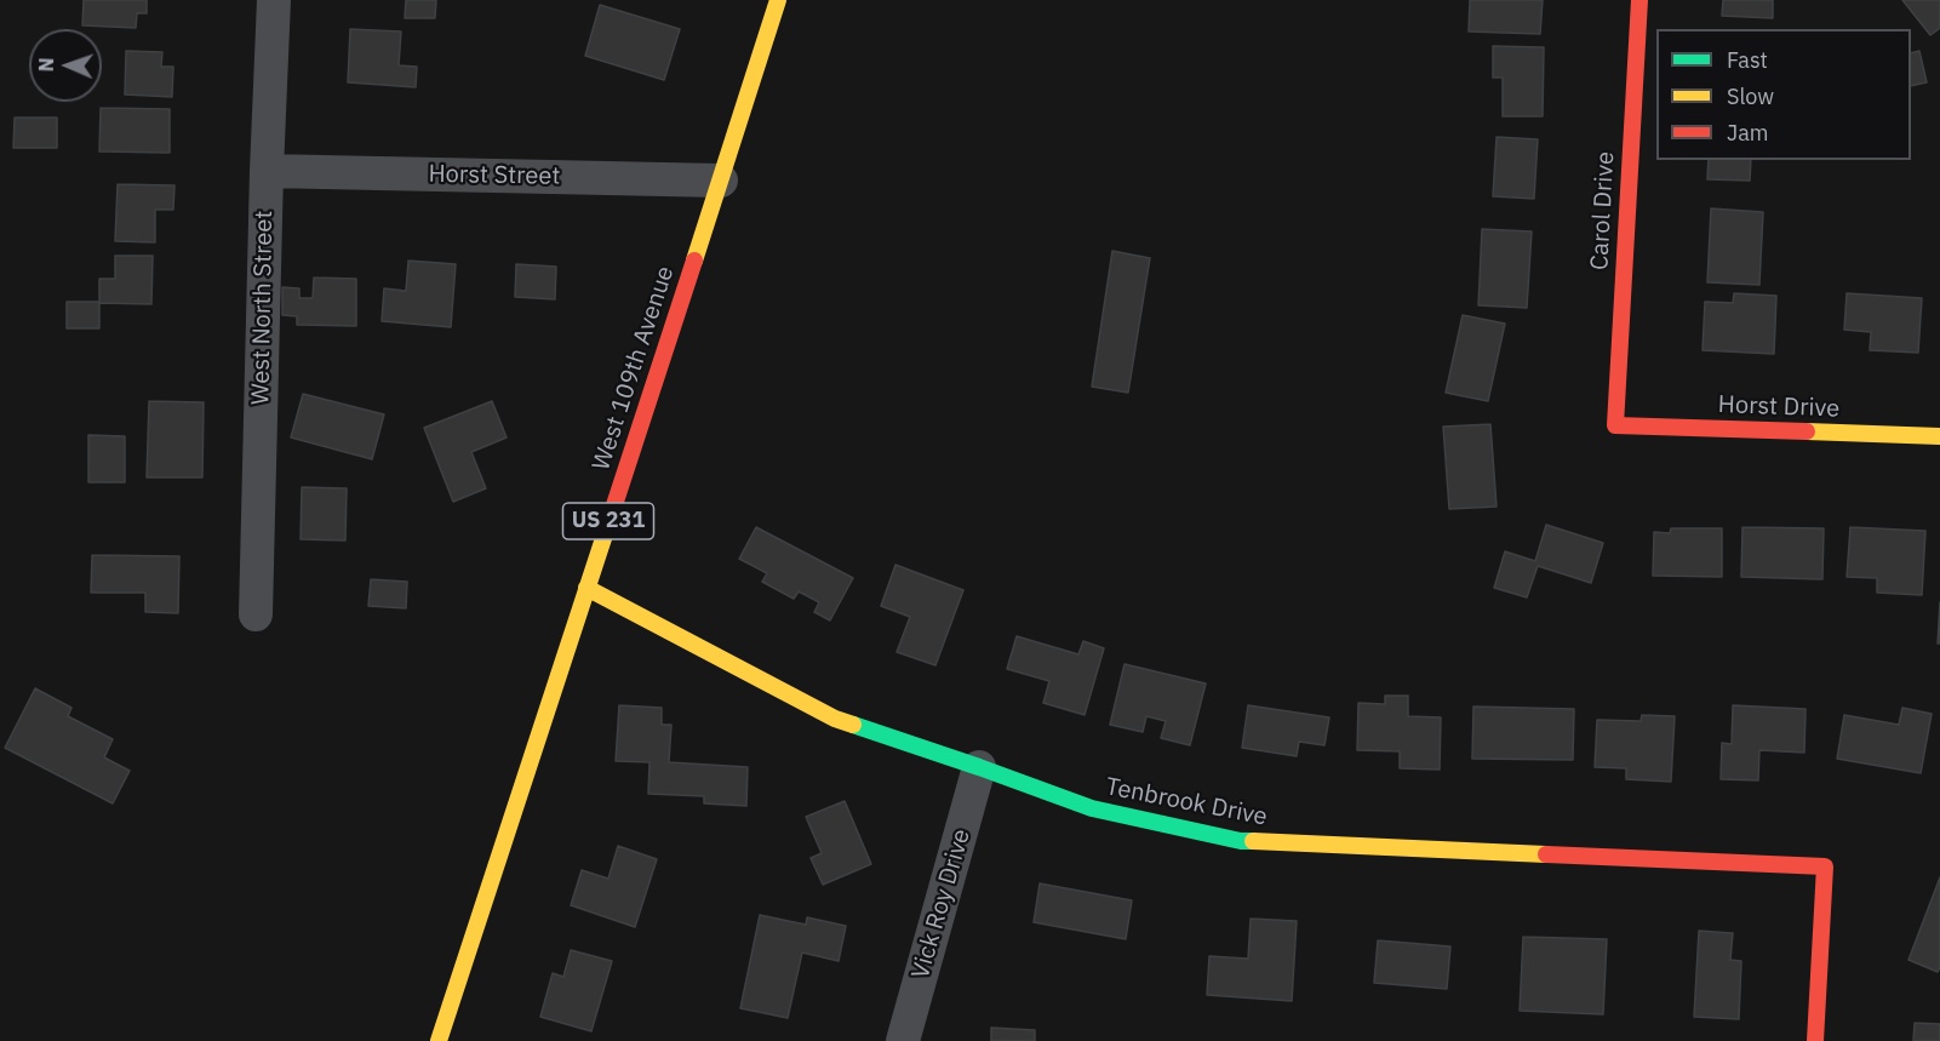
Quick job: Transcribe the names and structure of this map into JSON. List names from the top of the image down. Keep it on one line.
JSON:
{"streets":{"street":["Horst Street","Carol Drive","West North Street","West 109th Avenue","Horst Drive","US 231","Tenbrook Drive","Vick Roy Drive"]},"crossings":[["Horst Street","West North Street"],["Horst Street","West 109th Avenue"],["Carol Drive","Horst Drive"],["West 109th Avenue","Tenbrook Drive"],["Tenbrook Drive","Vick Roy Drive"]],"legend":["Fast","Slow","Jam"],"north":"left"}
